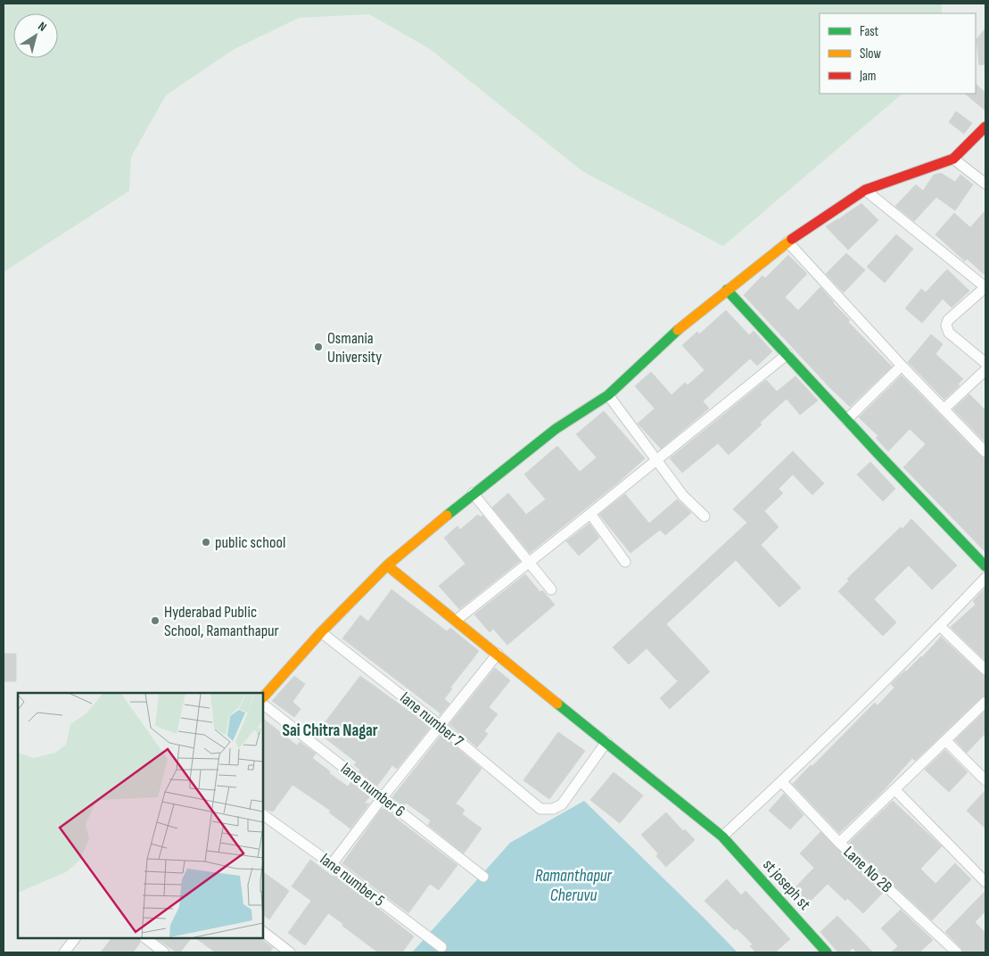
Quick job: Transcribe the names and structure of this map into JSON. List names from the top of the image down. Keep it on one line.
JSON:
{"streets":{"street":["lane number 7","lane number 6","Lane No 2B","lane number 5","st joseph st"]},"crossings":[["lane number 7","st joseph st"]],"districts":["Sai Chitra Nagar"],"water":["Ramanthapur Cheruvu"],"places":["Osmania University","public school","Hyderabad Public School, Ramanthapur"],"legend":["Fast","Slow","Jam"],"north":"top right"}
